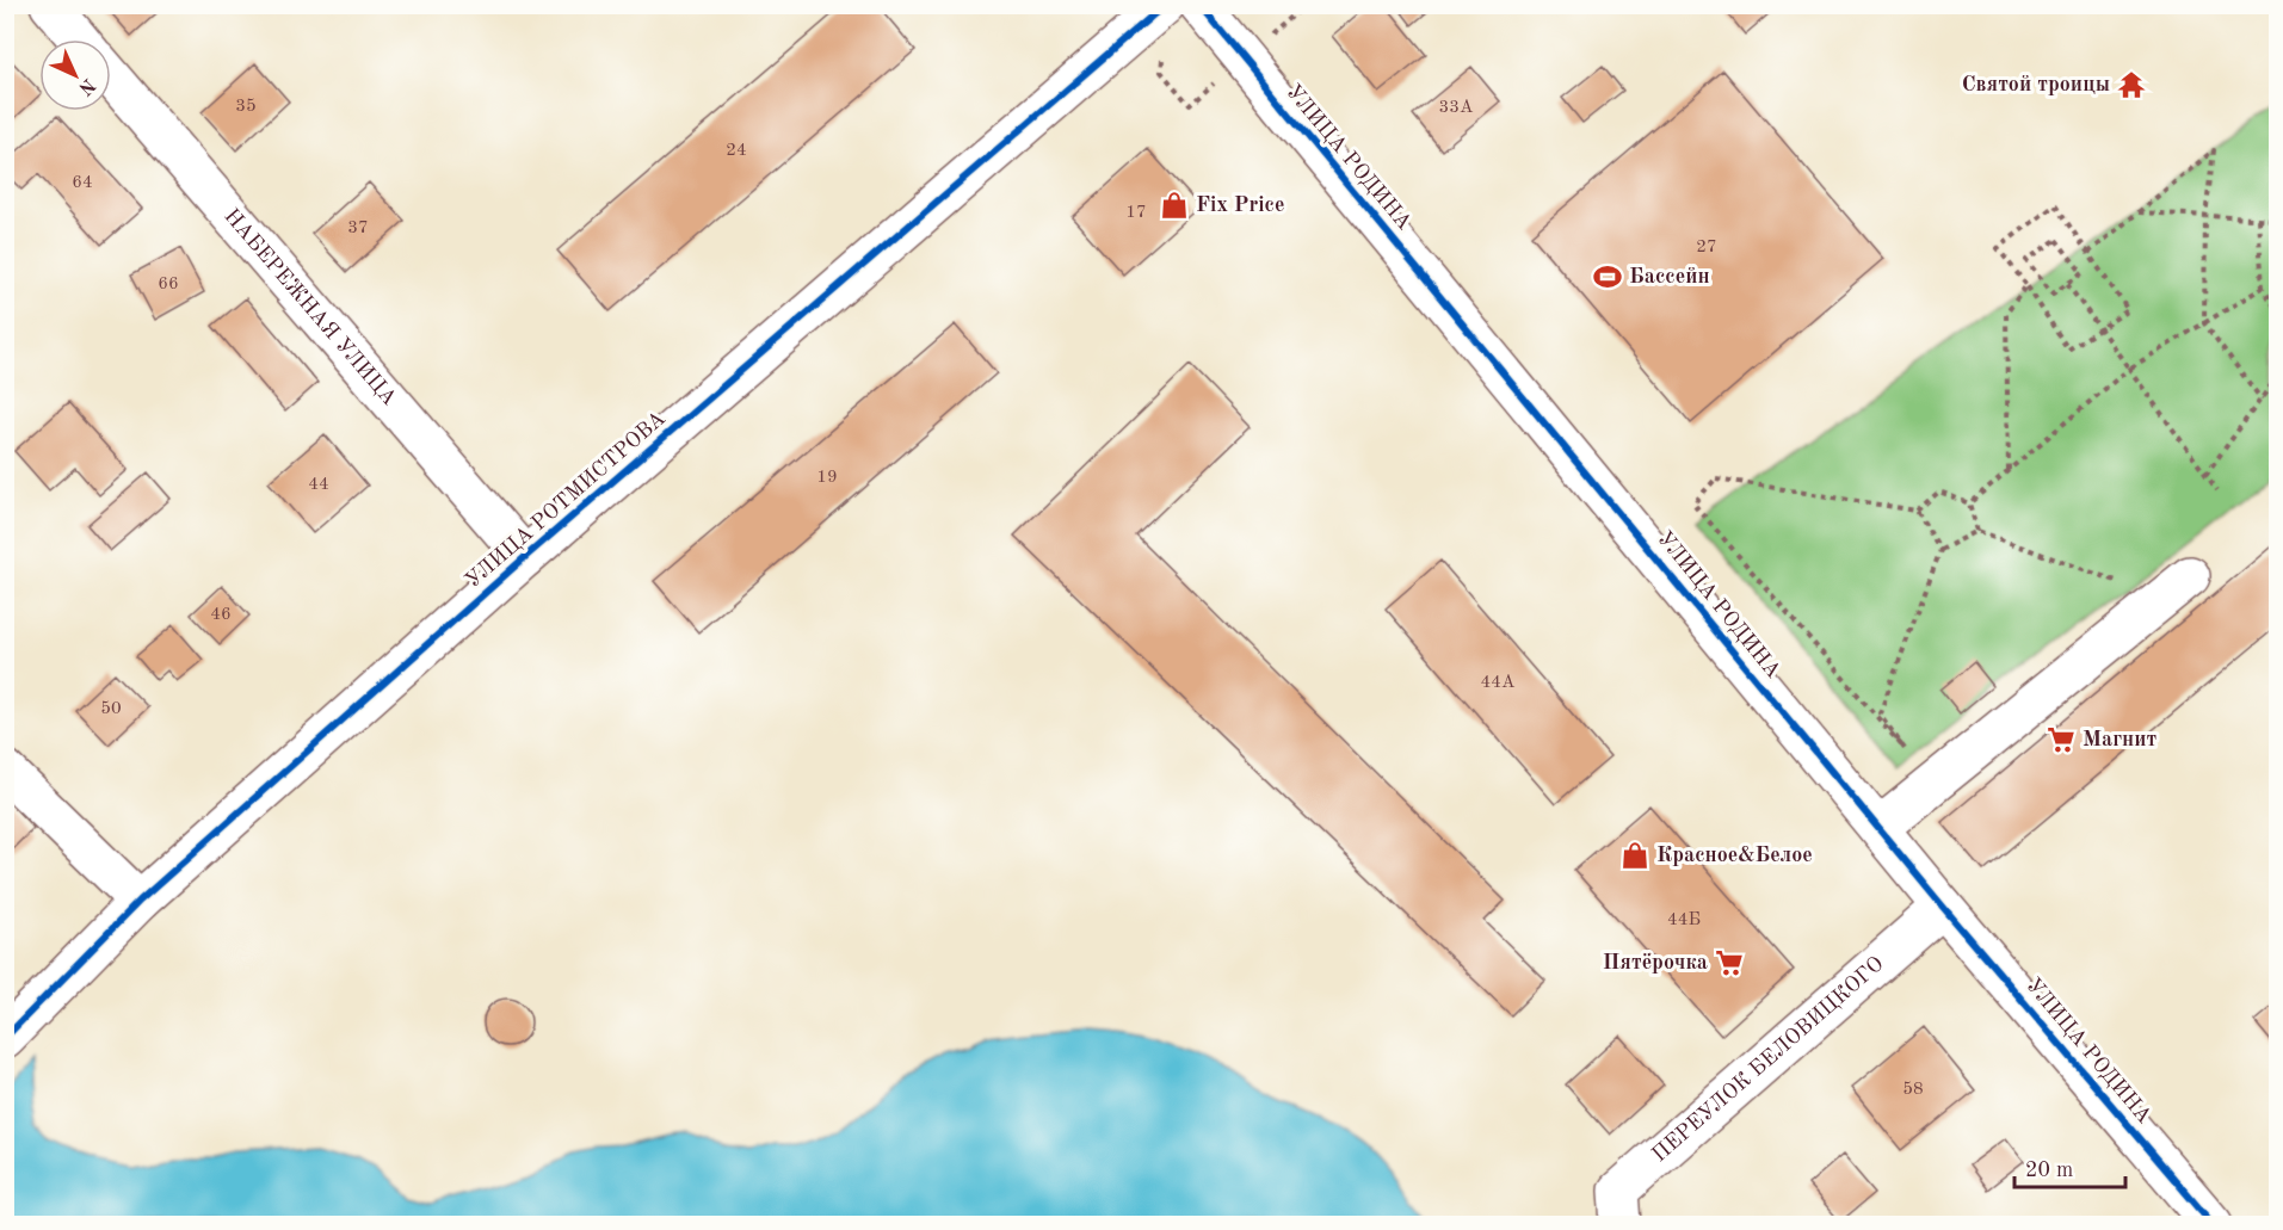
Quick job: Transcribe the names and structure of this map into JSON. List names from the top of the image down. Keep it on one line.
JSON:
{"streets":{"street":["УЛИЦА РОДИНА","НАБЕРЕЖНАЯ УЛИЦА","УЛИЦА РОТМИСТРОВА","ПЕРЕУЛОК БЕЛОВИЦКОГО"]},"crossings":[["УЛИЦА РОДИНА","ПЕРЕУЛОК БЕЛОВИЦКОГО"],["НАБЕРЕЖНАЯ УЛИЦА","УЛИЦА РОТМИСТРОВА"]],"places":{"temple":["Святой троицы"],"shop":["Fix Price","Красное&Белое"],"sports":["Бассейн"],"supermarket":["Магнит","Пятёрочка"]},"house_numbers":["35","33А","24","64","17","37","27","66","19","44","46","44А","50","44Б","58"],"scale_bar":"20 m","north":"bottom right"}
